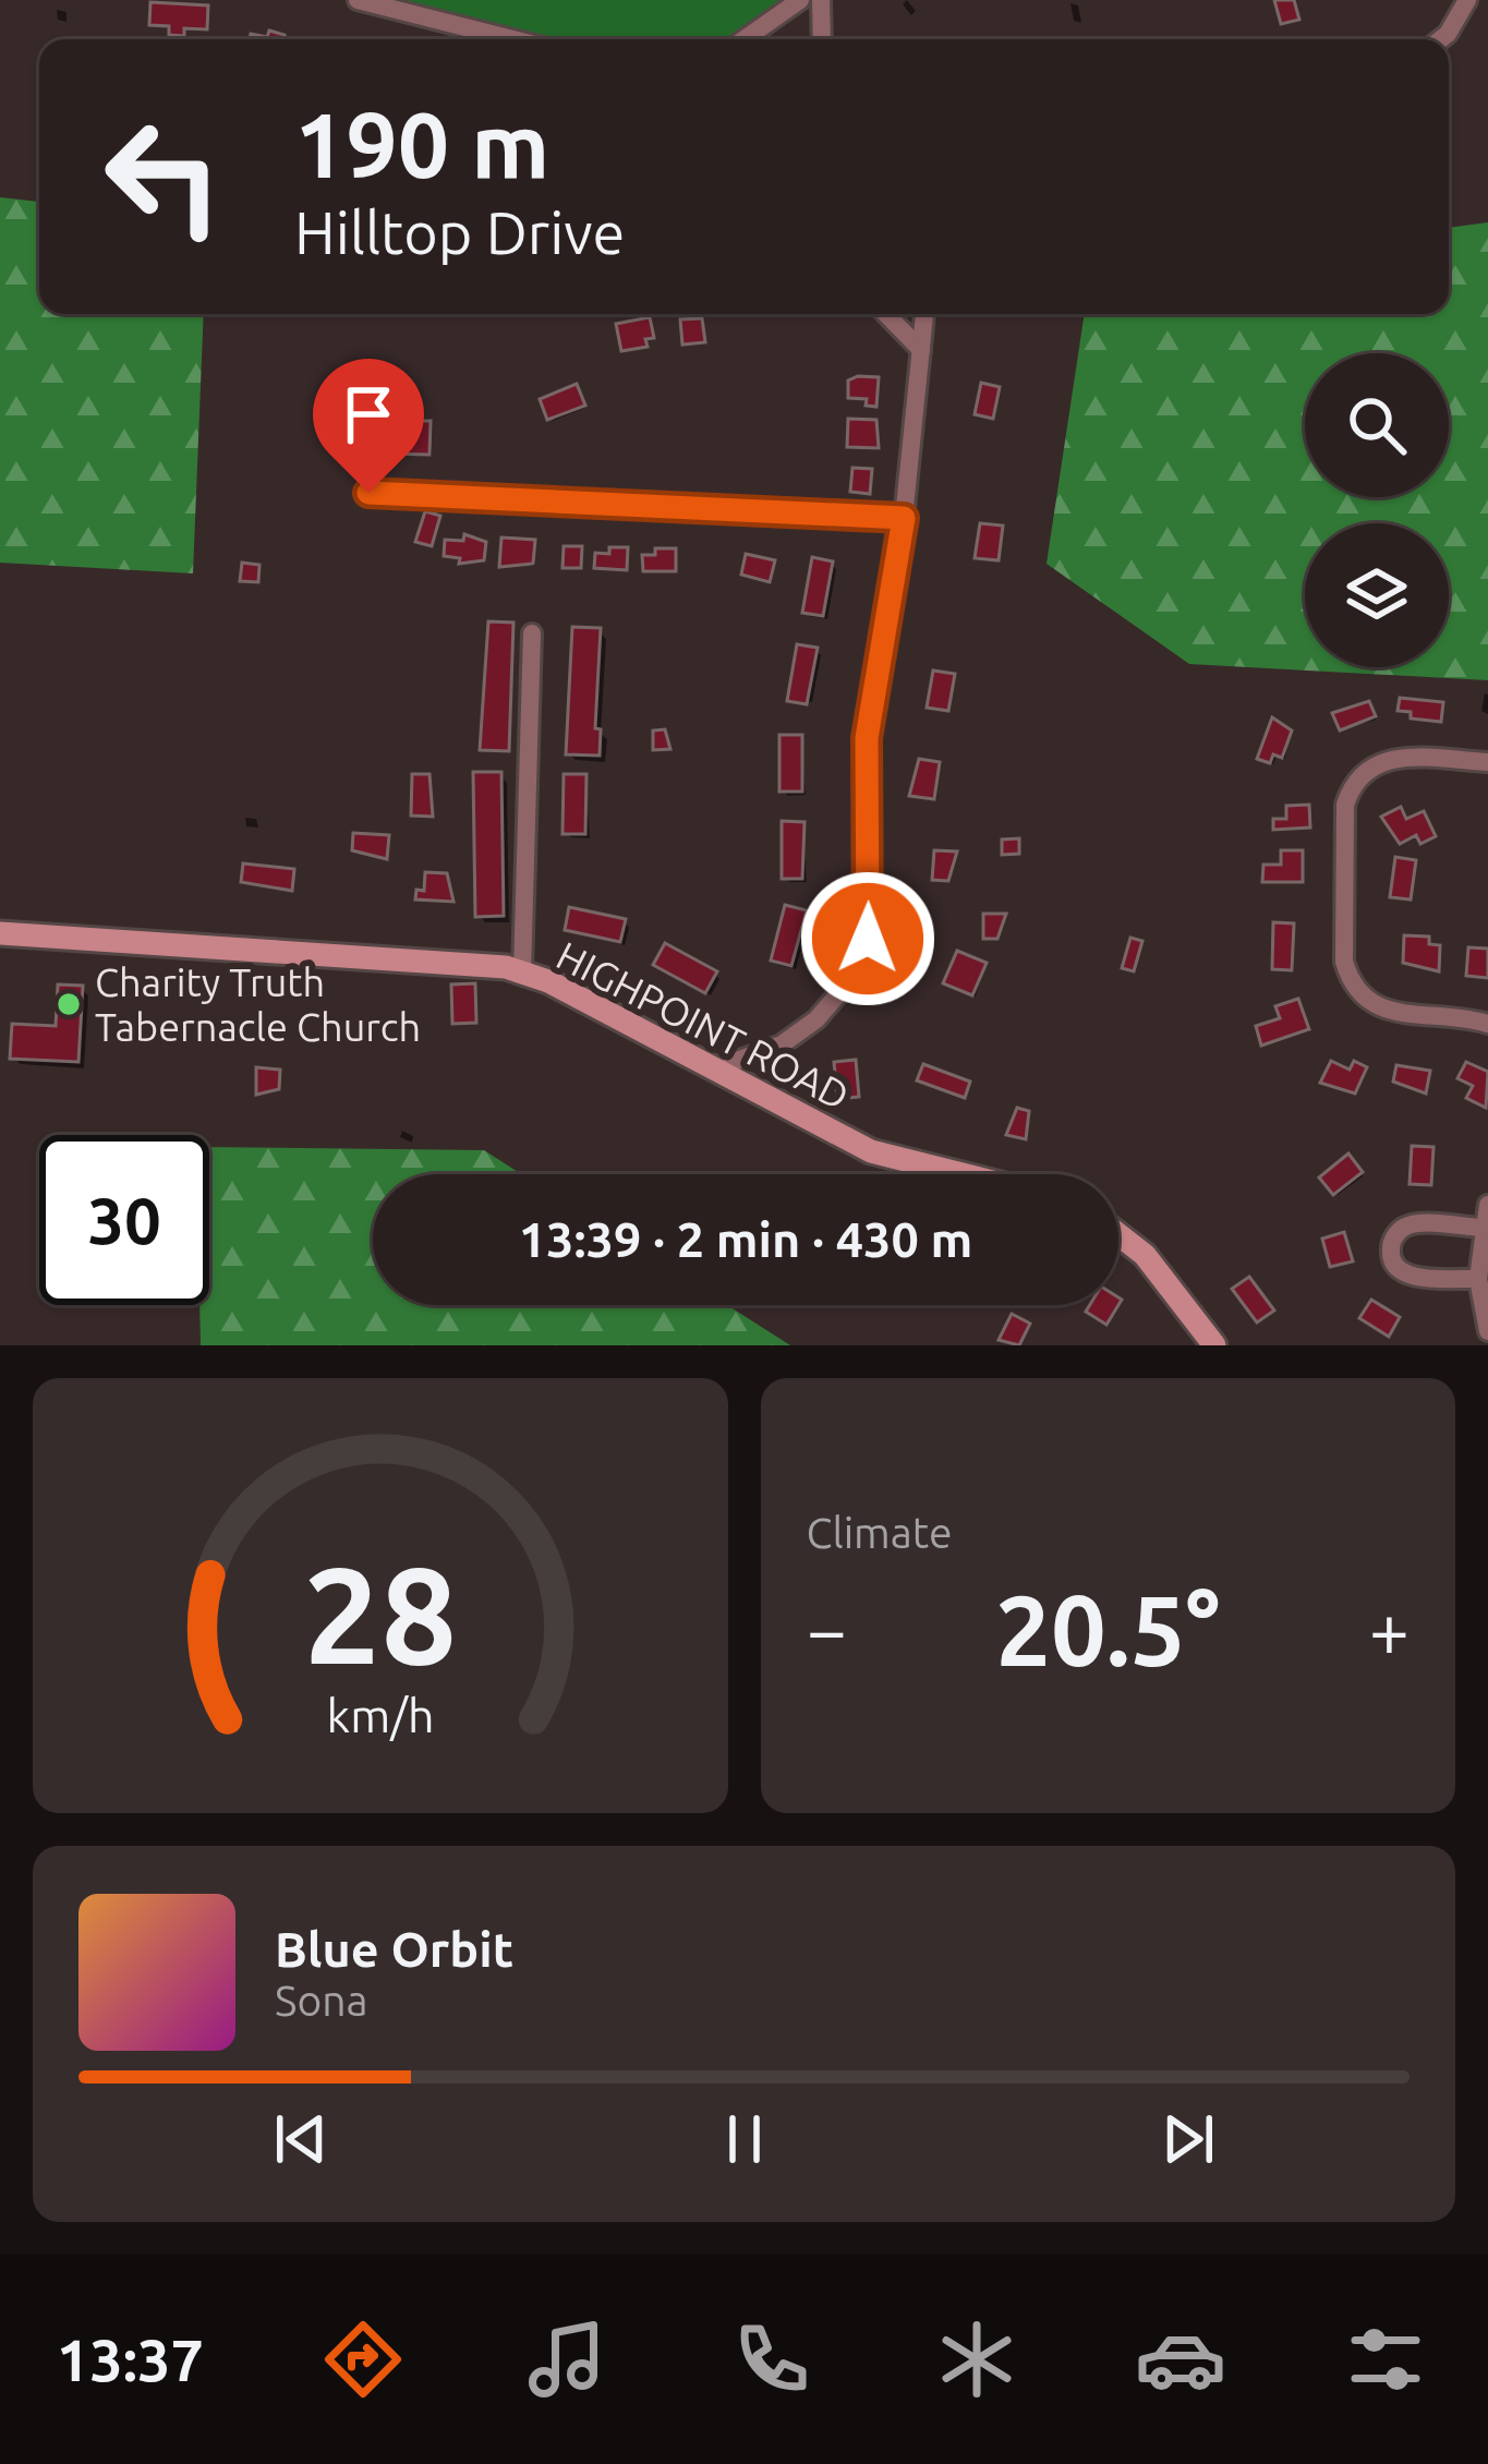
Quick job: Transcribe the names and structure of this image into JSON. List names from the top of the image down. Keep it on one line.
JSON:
{"streets":{"street":["HIGHPOINT ROAD"]},"places":["Charity Truth Tabernacle Church"],"page":{"turn":["190 m","Hilltop Drive"],"limit":"30","trip":"13:39 · 2 min · 430 m","tile":"Climate","heat":["−","20.5°","+"],"song":["Blue Orbit","Sona"],"tabs":"13:37","gauge":["28","km/h"]}}
